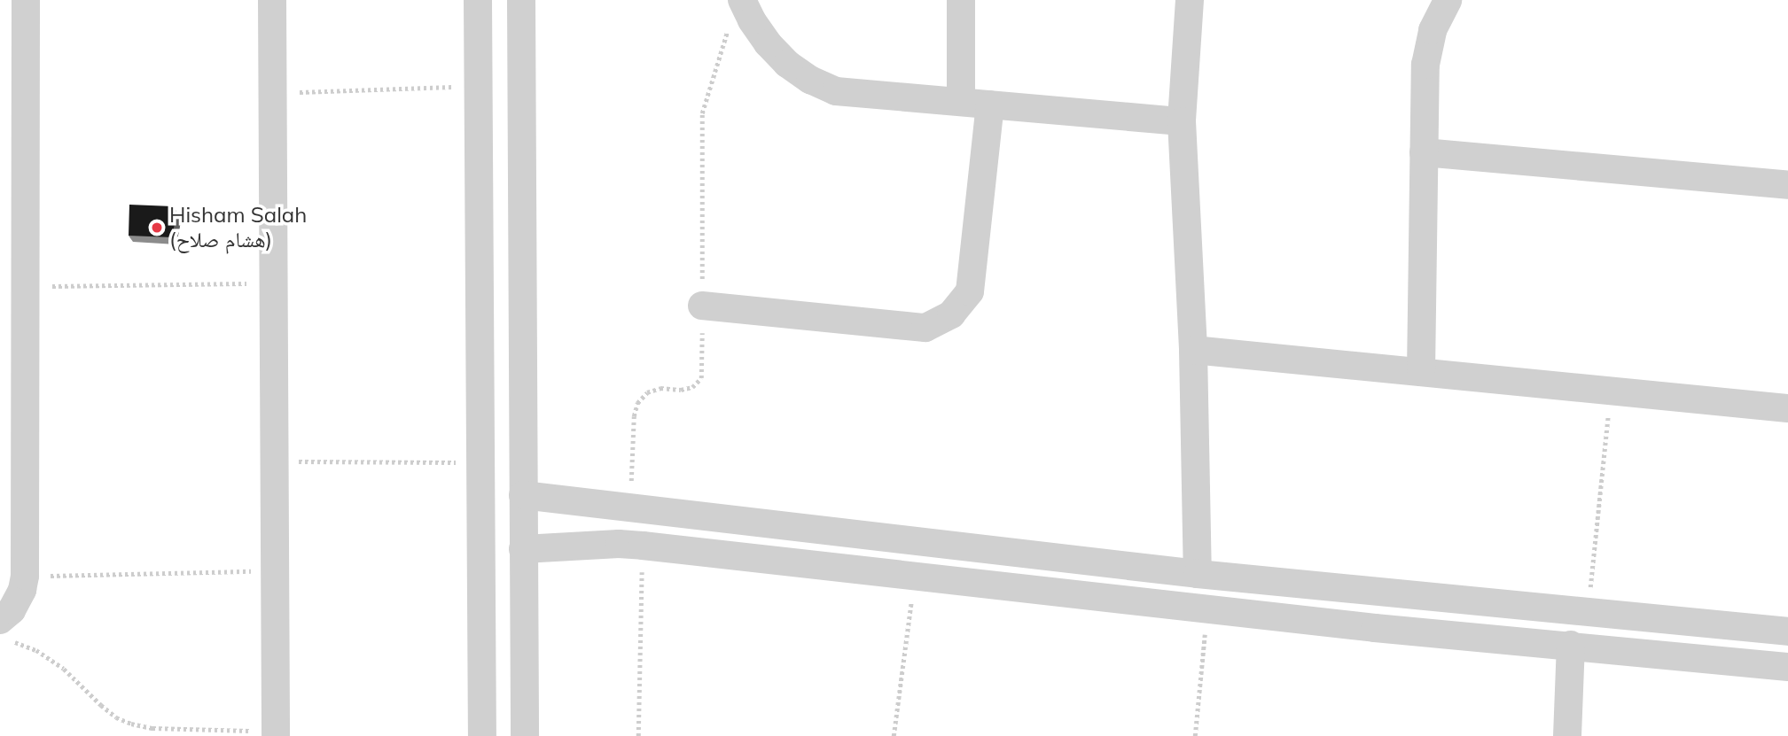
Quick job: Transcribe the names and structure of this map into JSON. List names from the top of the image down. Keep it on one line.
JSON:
{"places":["Hisham Salah (هشام صلاح)"]}
